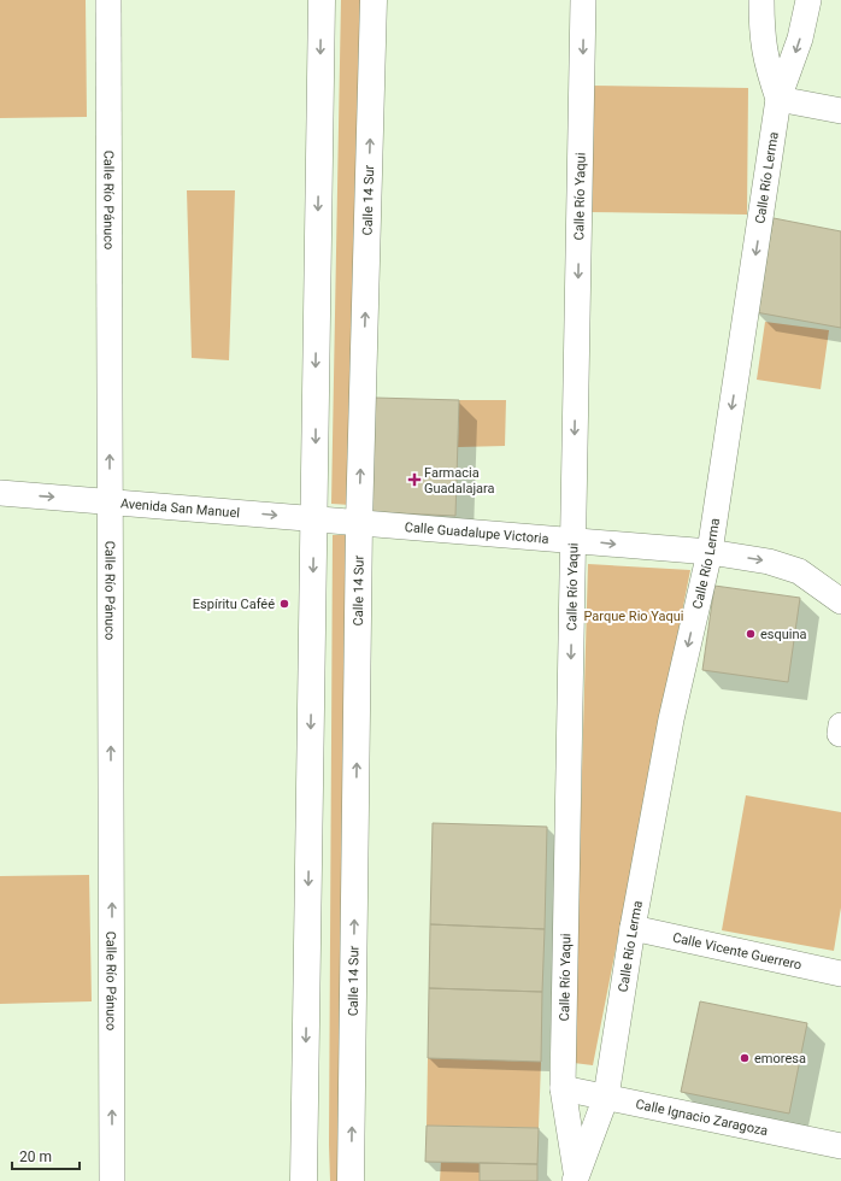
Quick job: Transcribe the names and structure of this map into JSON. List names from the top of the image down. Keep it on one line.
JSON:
{"streets":{"main road":["Calle 14 Sur"],"street":["Calle Río Lerma","Calle Río Yaqui","Calle Río Pánuco","Avenida San Manuel","Calle Guadalupe Victoria","Calle Vicente Guerrero","Calle Ignacio Zaragoza"]},"crossings":[["Calle Río Lerma","Calle Río Yaqui"],["Calle Río Lerma","Calle Guadalupe Victoria"],["Calle Río Lerma","Calle Vicente Guerrero"],["Calle Río Lerma","Calle Ignacio Zaragoza"],["Calle Río Yaqui","Calle Guadalupe Victoria"],["Calle Río Yaqui","Calle Ignacio Zaragoza"],["Calle Río Pánuco","Avenida San Manuel"],["Calle 14 Sur","Avenida San Manuel"],["Calle 14 Sur","Calle Guadalupe Victoria"],["Avenida San Manuel","Calle Guadalupe Victoria"]],"one_way":["Calle Río Lerma","Calle Río Yaqui","Calle Río Pánuco","Avenida San Manuel","Calle Guadalupe Victoria"],"parks":["Parque Rio Yaqui"],"places":{"health":["Farmacia Guadalajara"],"other":["Espíritu Caféé","esquina","emoresa"]},"scale_bar":"20 m"}
